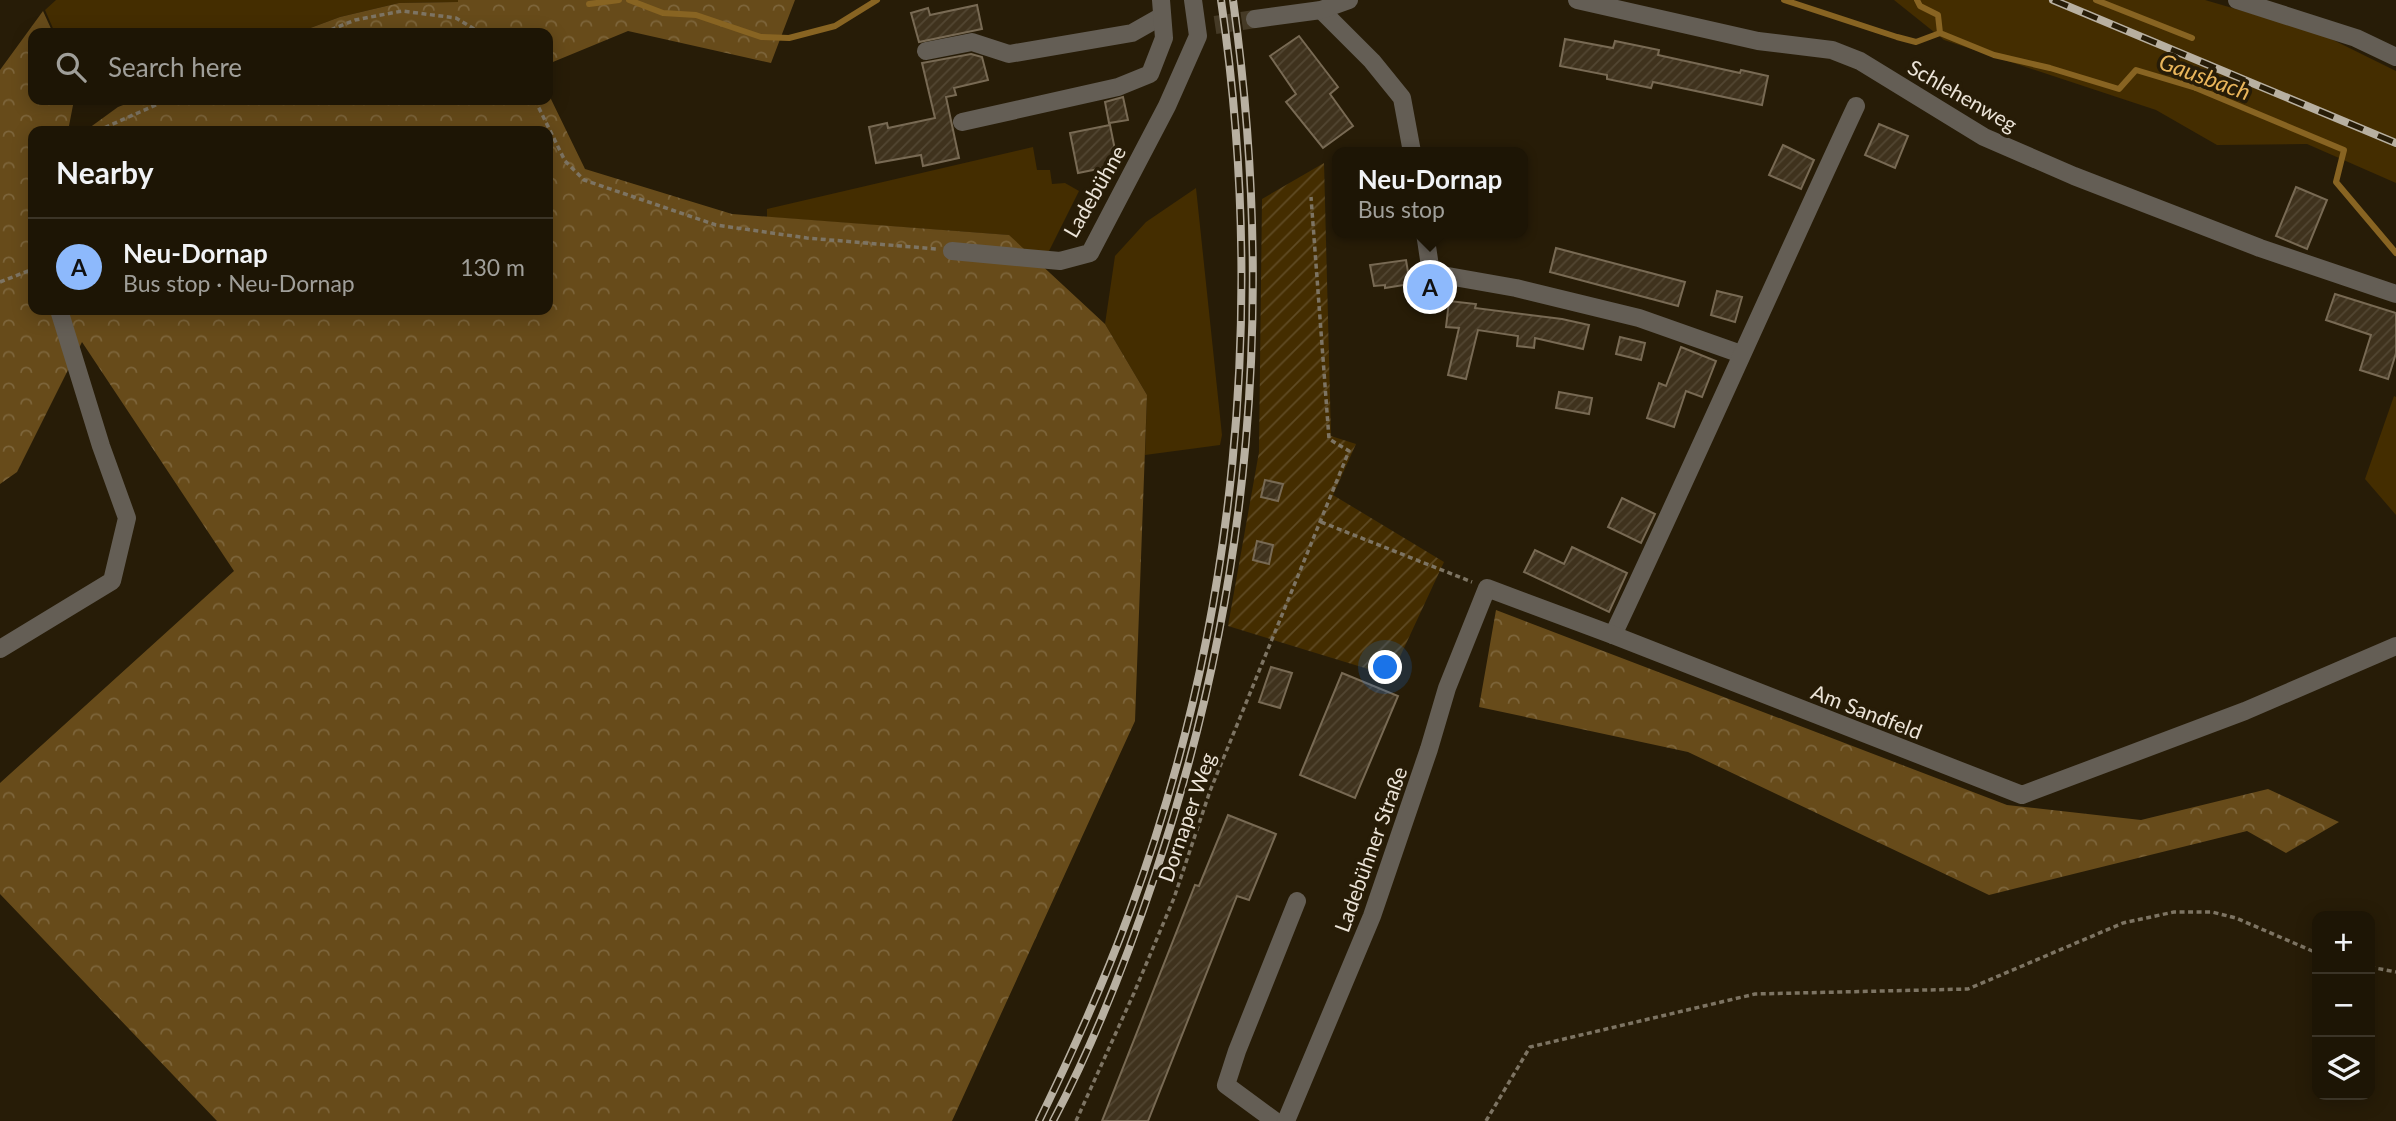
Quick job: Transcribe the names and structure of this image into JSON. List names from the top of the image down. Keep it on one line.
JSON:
{"streets":{"street":["Schlehenweg","Ladebühne","Am Sandfeld","Ladebühner Straße"],"path":["Dornaper Weg"]},"crossings":[["Am Sandfeld","Ladebühner Straße"]],"water":["Gausbach"],"page":{"search":"Search here","heading":"Nearby","popup":["Neu-Dornap","Bus stop"],"list":[{"mark":"A","name":"Neu-Dornap","note":"Bus stop · Neu-Dornap","value":"130 m"}],"pins":"A","map_buttons":["+","−"]}}
